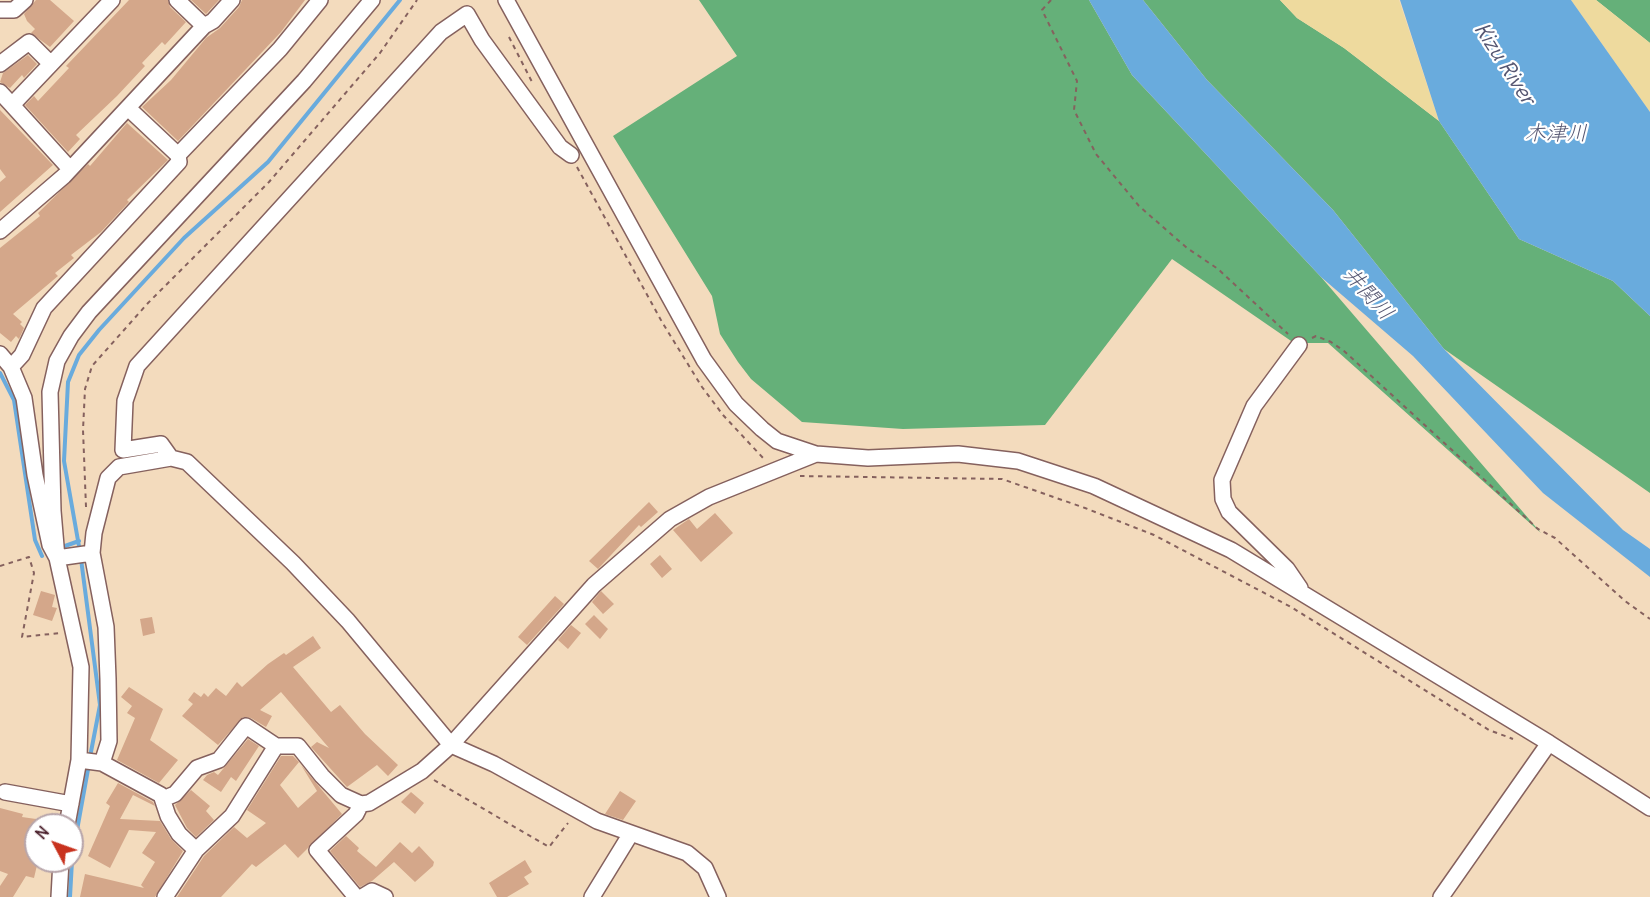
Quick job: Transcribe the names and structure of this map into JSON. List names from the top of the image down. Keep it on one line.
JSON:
{"water":["Kizu River","木津川","井関川"],"north":"top left"}
